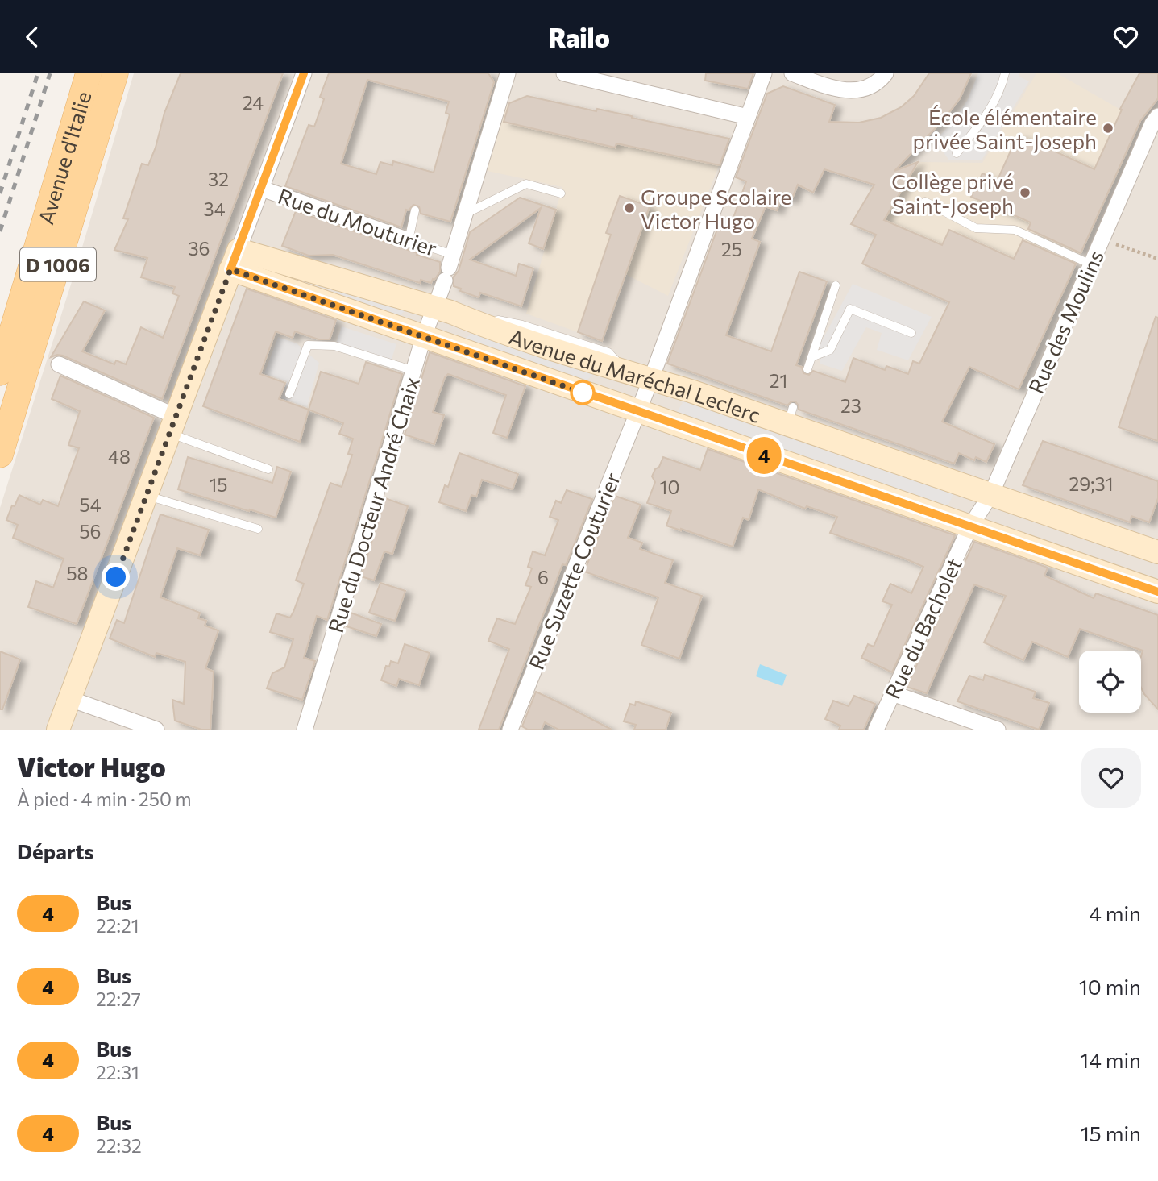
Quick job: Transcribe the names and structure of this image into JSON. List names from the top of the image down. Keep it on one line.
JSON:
{"streets":{"main road":["Avenue d'Italie","D 1006"],"street":["Rue du Mouturier","Rue des Moulins","Avenue du Maréchal Leclerc","Rue du Docteur André Chaix","Rue Suzette Couturier","Rue du Bacholet"]},"crossings":[["Rue du Mouturier","Rue du Docteur André Chaix"],["Rue des Moulins","Avenue du Maréchal Leclerc"],["Rue des Moulins","Rue du Bacholet"],["Avenue du Maréchal Leclerc","Rue du Docteur André Chaix"],["Avenue du Maréchal Leclerc","Rue Suzette Couturier"],["Avenue du Maréchal Leclerc","Rue du Bacholet"]],"places":["École élémentaire privée Saint-Joseph","Collège privé Saint-Joseph","Groupe Scolaire Victor Hugo"],"lines":["bus line 4"],"house_numbers":["24","32","34","36","25","21","23","48","29;31","15","10","54","56","58","6"],"page":{"header":"Railo","on_map":"4","heading":[["Victor Hugo","À pied · 4 min · 250 m"],"Départs"],"list":[{"mark":"4","name":"Bus","note":"22:21","value":"4 min"},{"mark":"4","name":"Bus","note":"22:27","value":"10 min"},{"mark":"4","name":"Bus","note":"22:31","value":"14 min"},{"mark":"4","name":"Bus","note":"22:32","value":"15 min"}]}}
